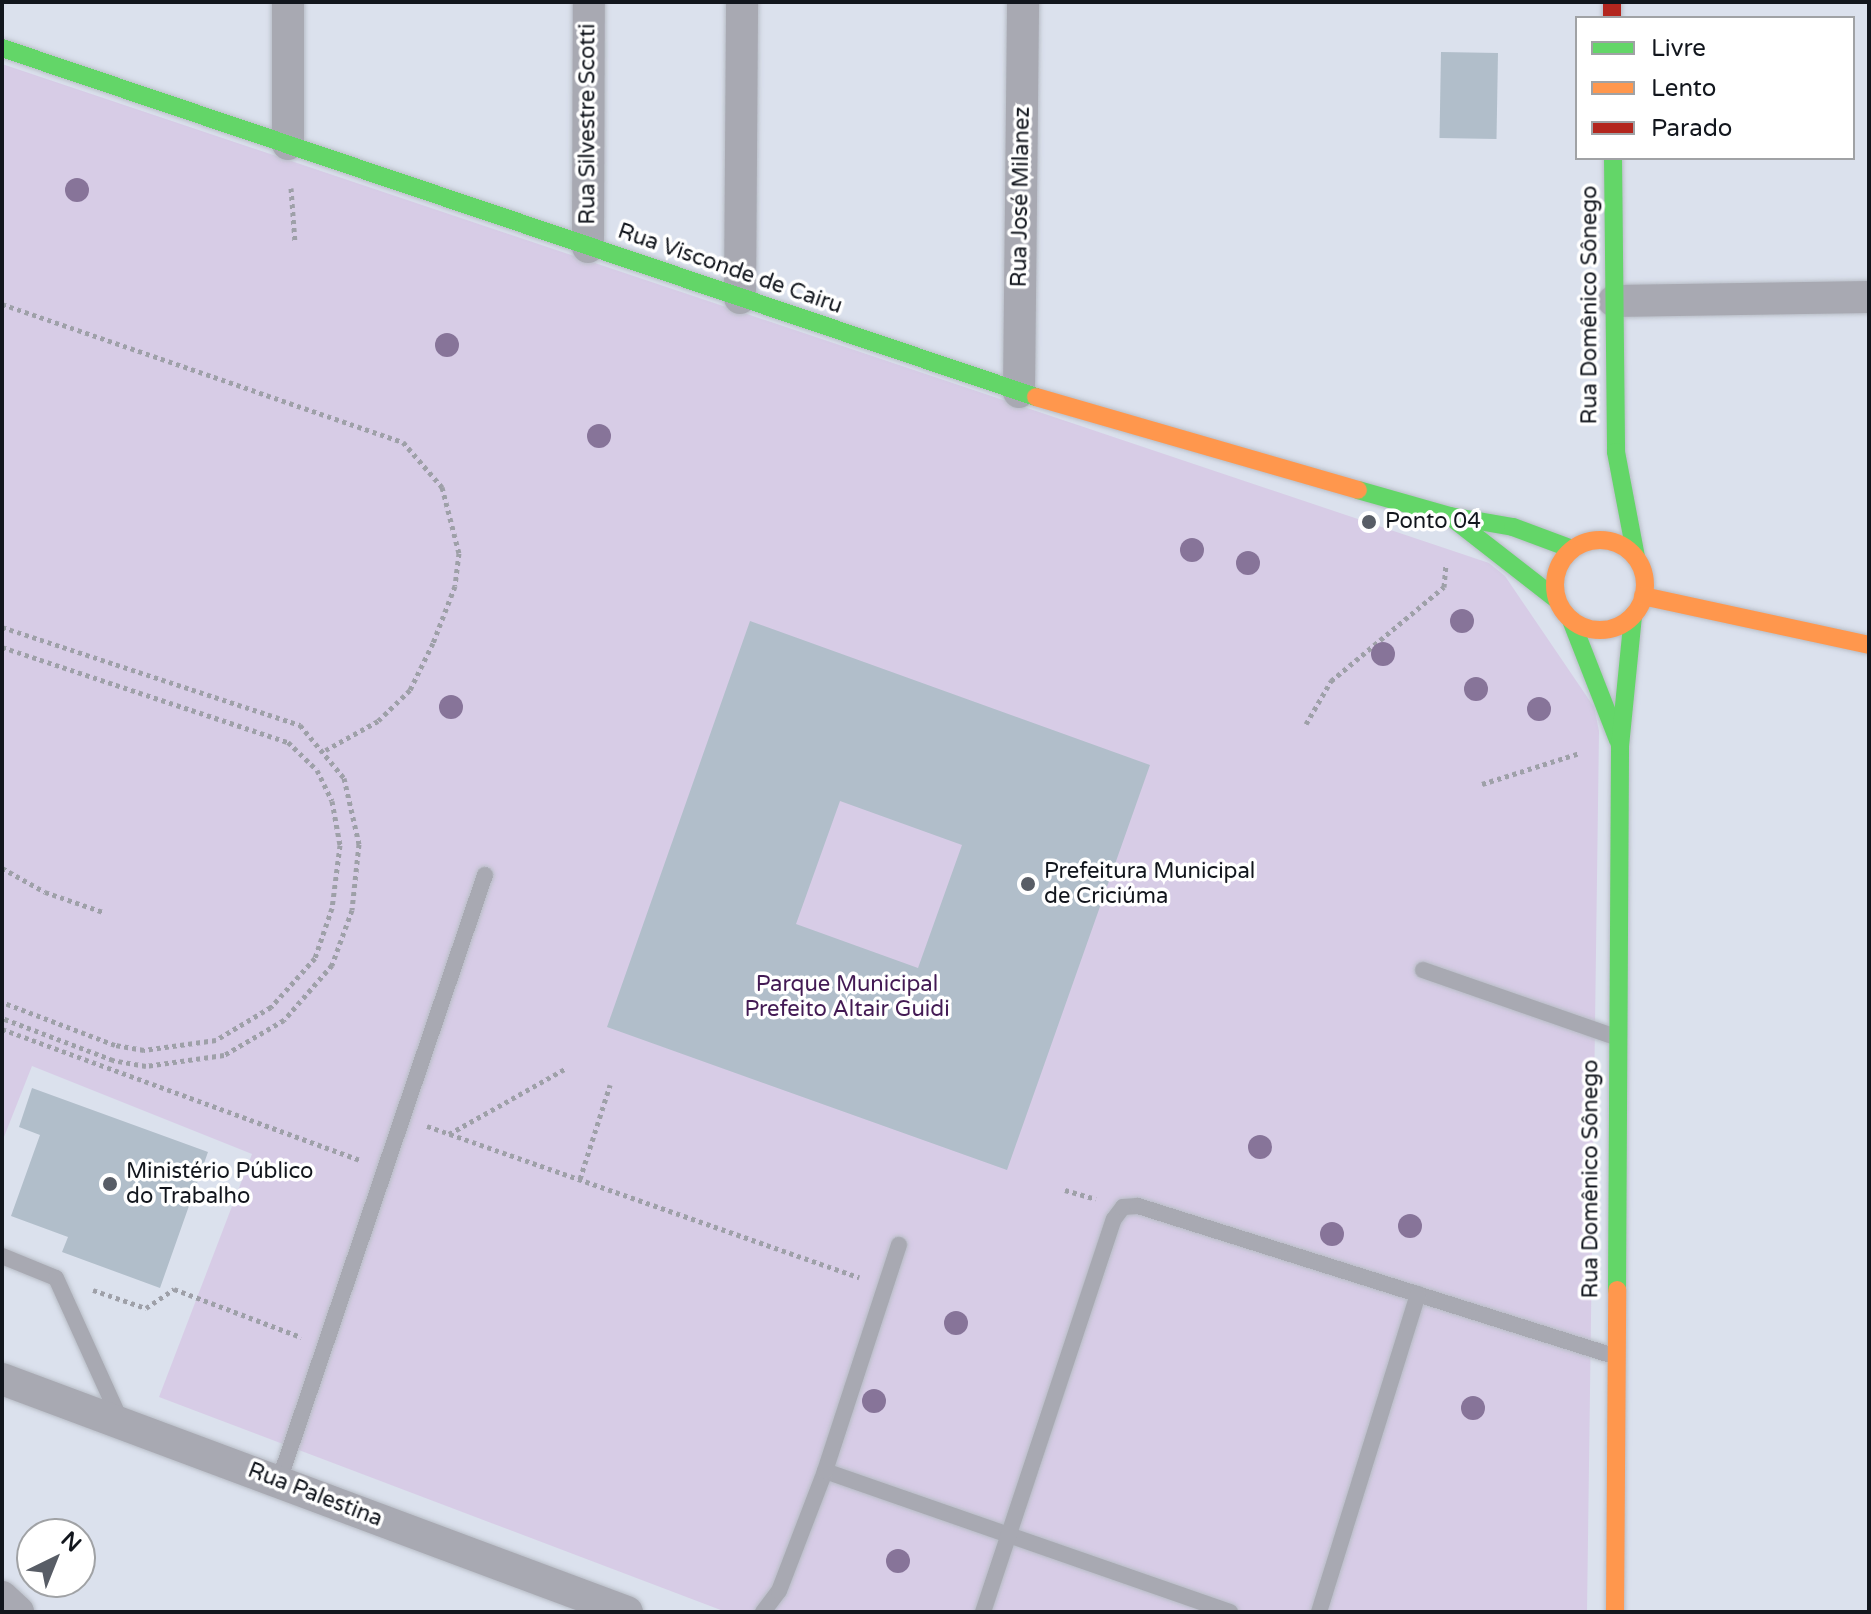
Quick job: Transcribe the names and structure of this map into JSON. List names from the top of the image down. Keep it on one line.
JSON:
{"streets":{"street":["Rua Silvestre Scotti","Rua José Milanez","Rua Visconde de Cairu","Rua Domênico Sônego","Rua Palestina"]},"crossings":[["Rua Silvestre Scotti","Rua Visconde de Cairu"],["Rua José Milanez","Rua Visconde de Cairu"],["Rua Visconde de Cairu","Rua Domênico Sônego"]],"parks":["Parque Municipal Prefeito Altair Guidi"],"places":["Ponto 04","Prefeitura Municipal de Criciúma","Ministério Público do Trabalho"],"legend":["Livre","Lento","Parado"],"north":"top right"}
